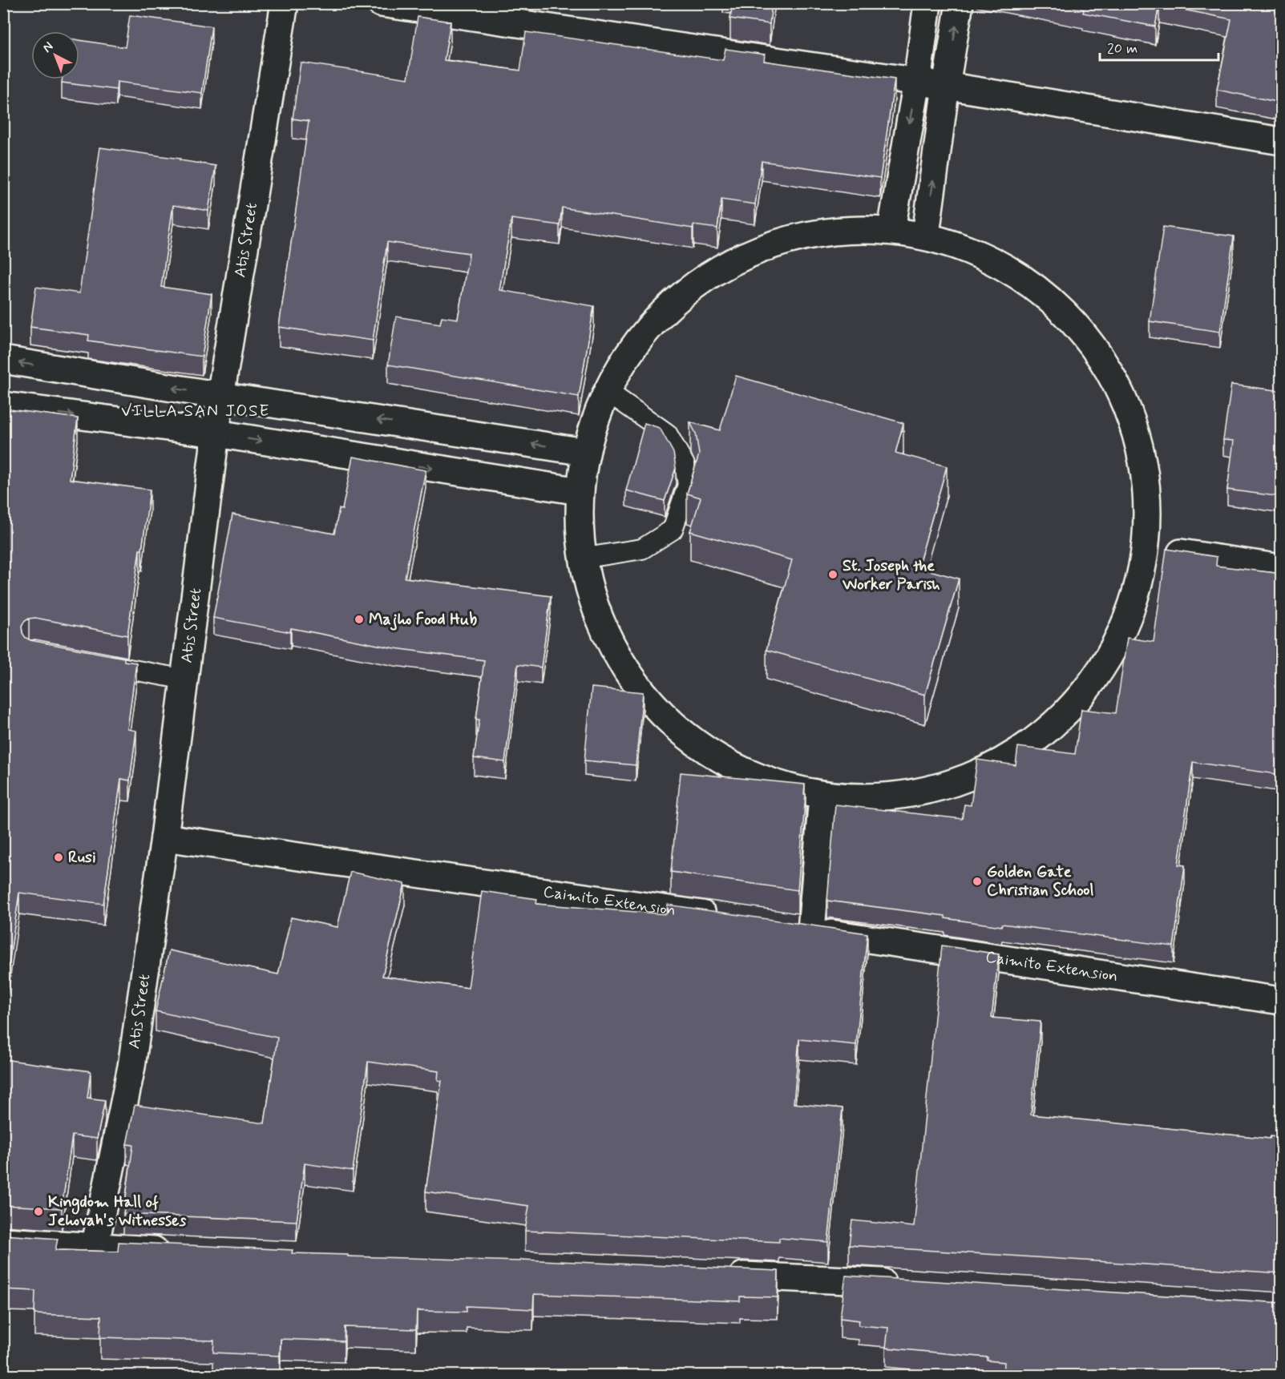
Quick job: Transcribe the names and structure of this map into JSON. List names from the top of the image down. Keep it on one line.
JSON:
{"streets":{"street":["Atis Street","Caimito Extension"]},"crossings":[["Atis Street","Caimito Extension"]],"districts":["VILLA SAN JOSE"],"places":["St. Joseph the Worker Parish","Majho Food Hub","Rusi","Golden Gate Christian School","Kingdom Hall of Jehovah's Witnesses"],"scale_bar":"20 m","north":"top left"}
